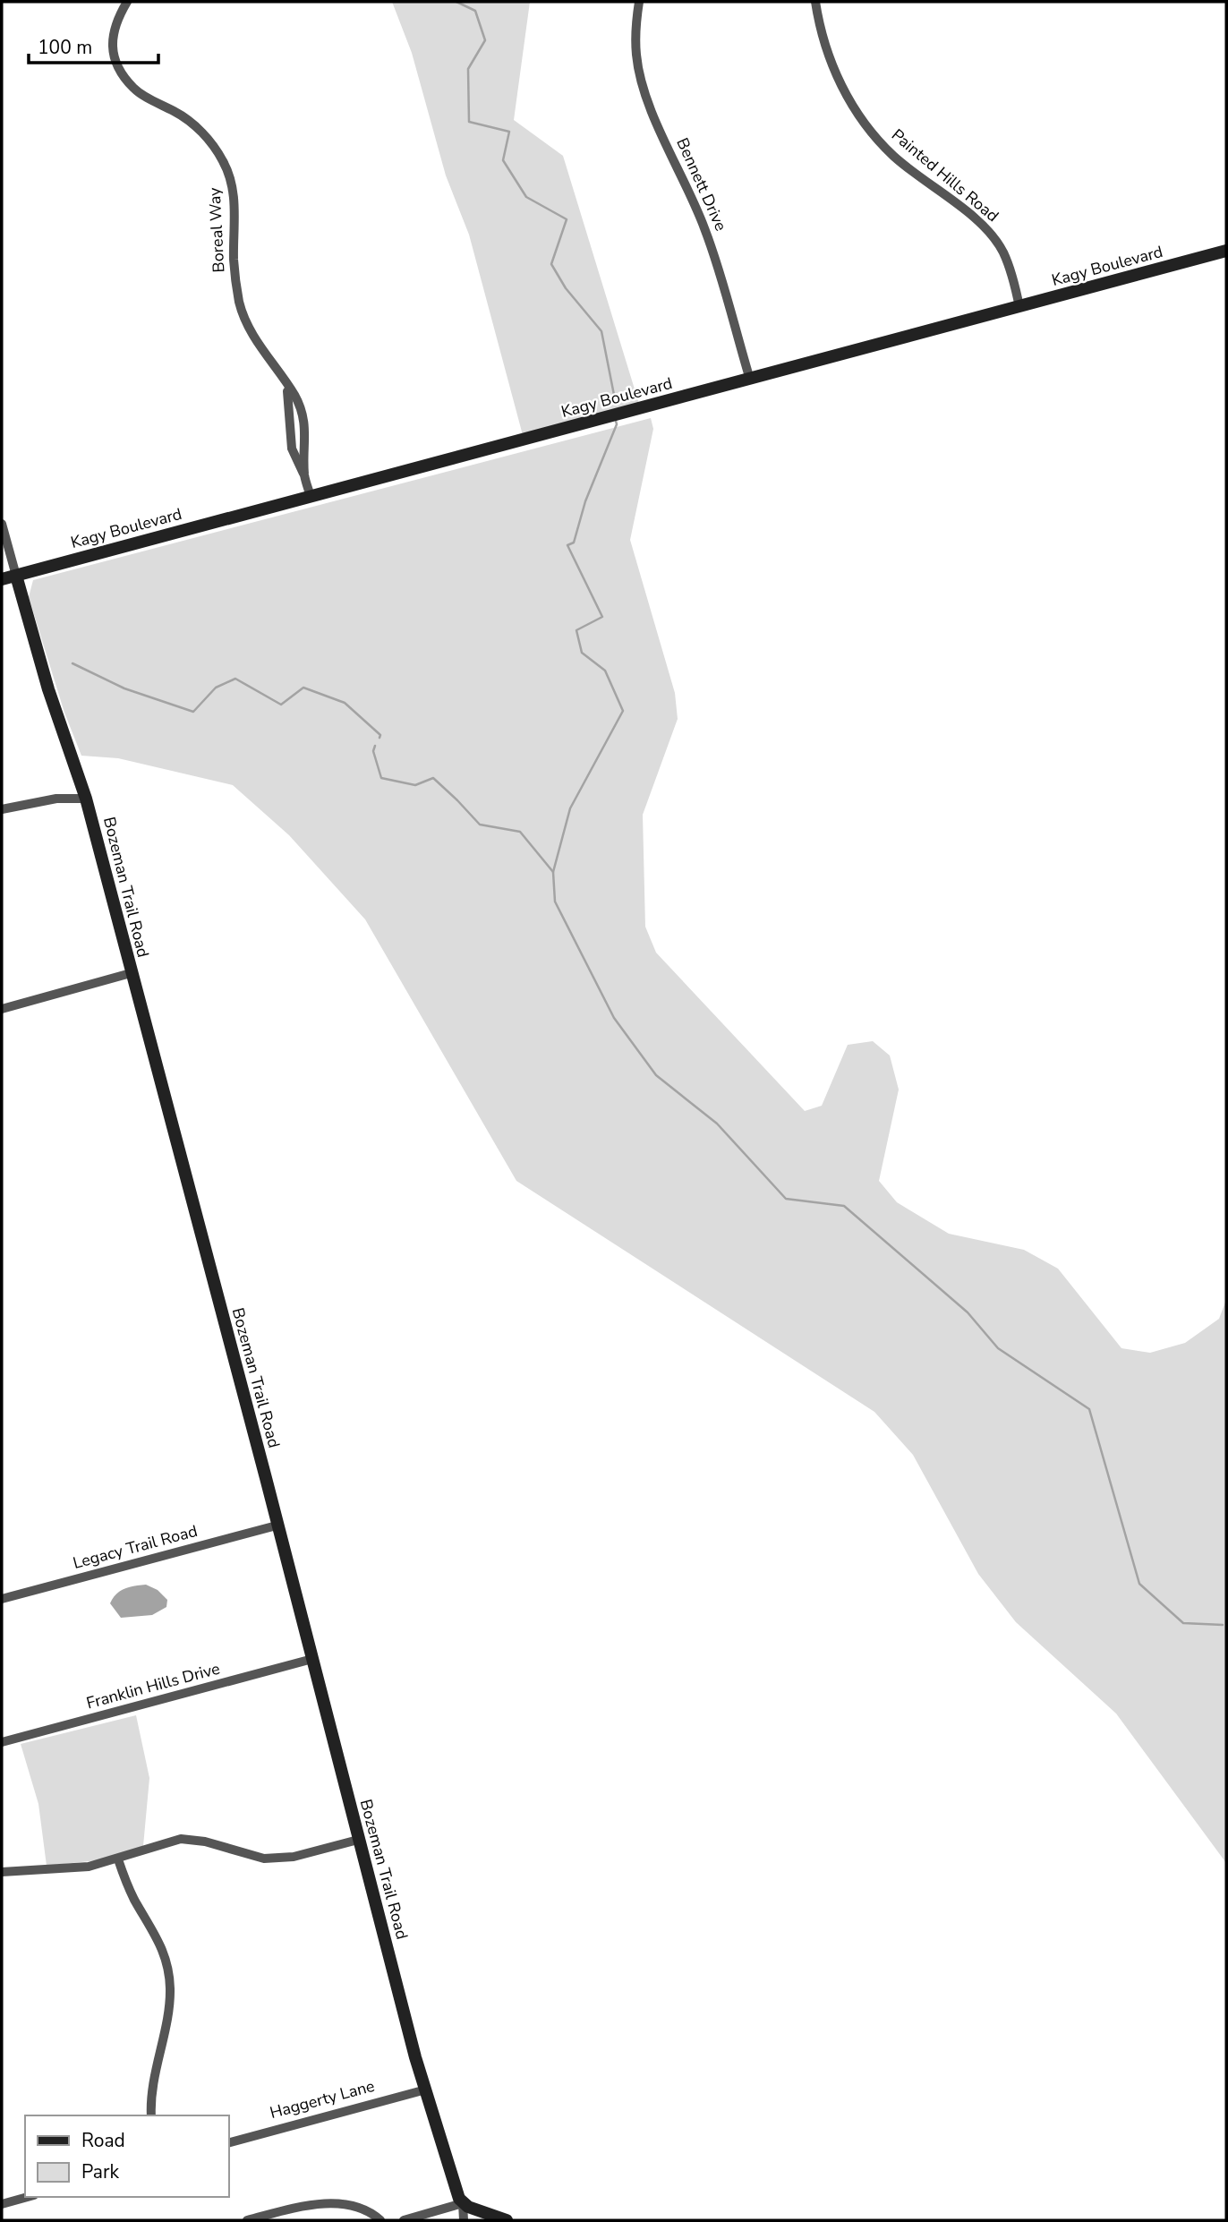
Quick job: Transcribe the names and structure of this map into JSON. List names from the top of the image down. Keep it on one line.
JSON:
{"streets":{"street":["Painted Hills Road","Bennett Drive","Boreal Way","Kagy Boulevard","Bozeman Trail Road","Legacy Trail Road","Franklin Hills Drive","Haggerty Lane"]},"crossings":[["Painted Hills Road","Kagy Boulevard"],["Bennett Drive","Kagy Boulevard"],["Boreal Way","Kagy Boulevard"],["Kagy Boulevard","Bozeman Trail Road"],["Bozeman Trail Road","Legacy Trail Road"],["Bozeman Trail Road","Franklin Hills Drive"],["Bozeman Trail Road","Haggerty Lane"]],"legend":["Road","Park"],"scale_bar":"100 m"}
